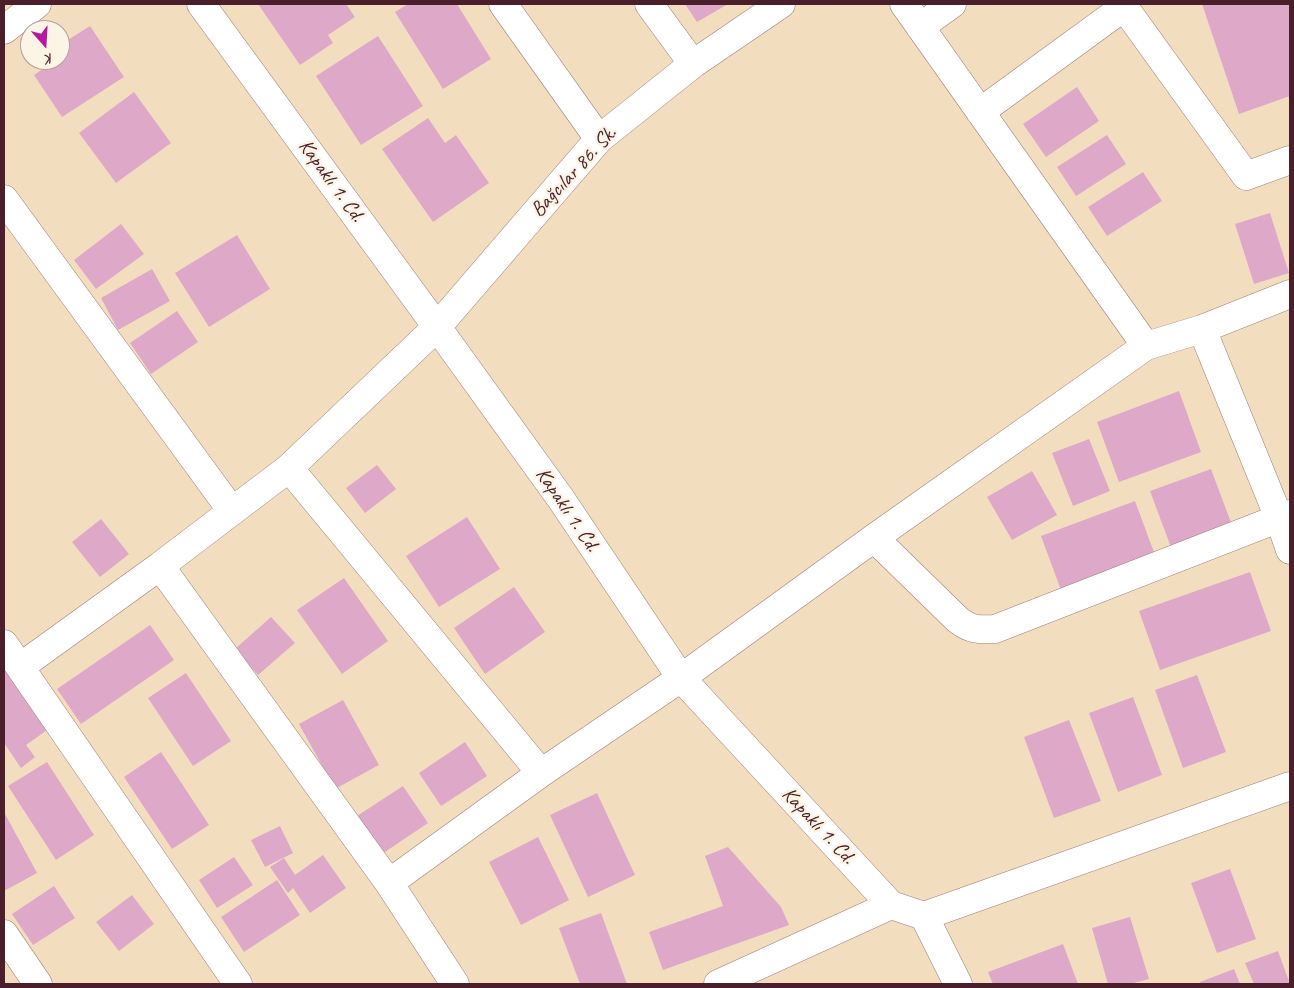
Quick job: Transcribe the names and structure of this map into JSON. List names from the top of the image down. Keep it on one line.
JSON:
{"streets":{"street":["Bağcılar 86. Sk.","Kapaklı 1. Cd."]},"crossings":[["Bağcılar 86. Sk.","Kapaklı 1. Cd."]],"north":"bottom"}
